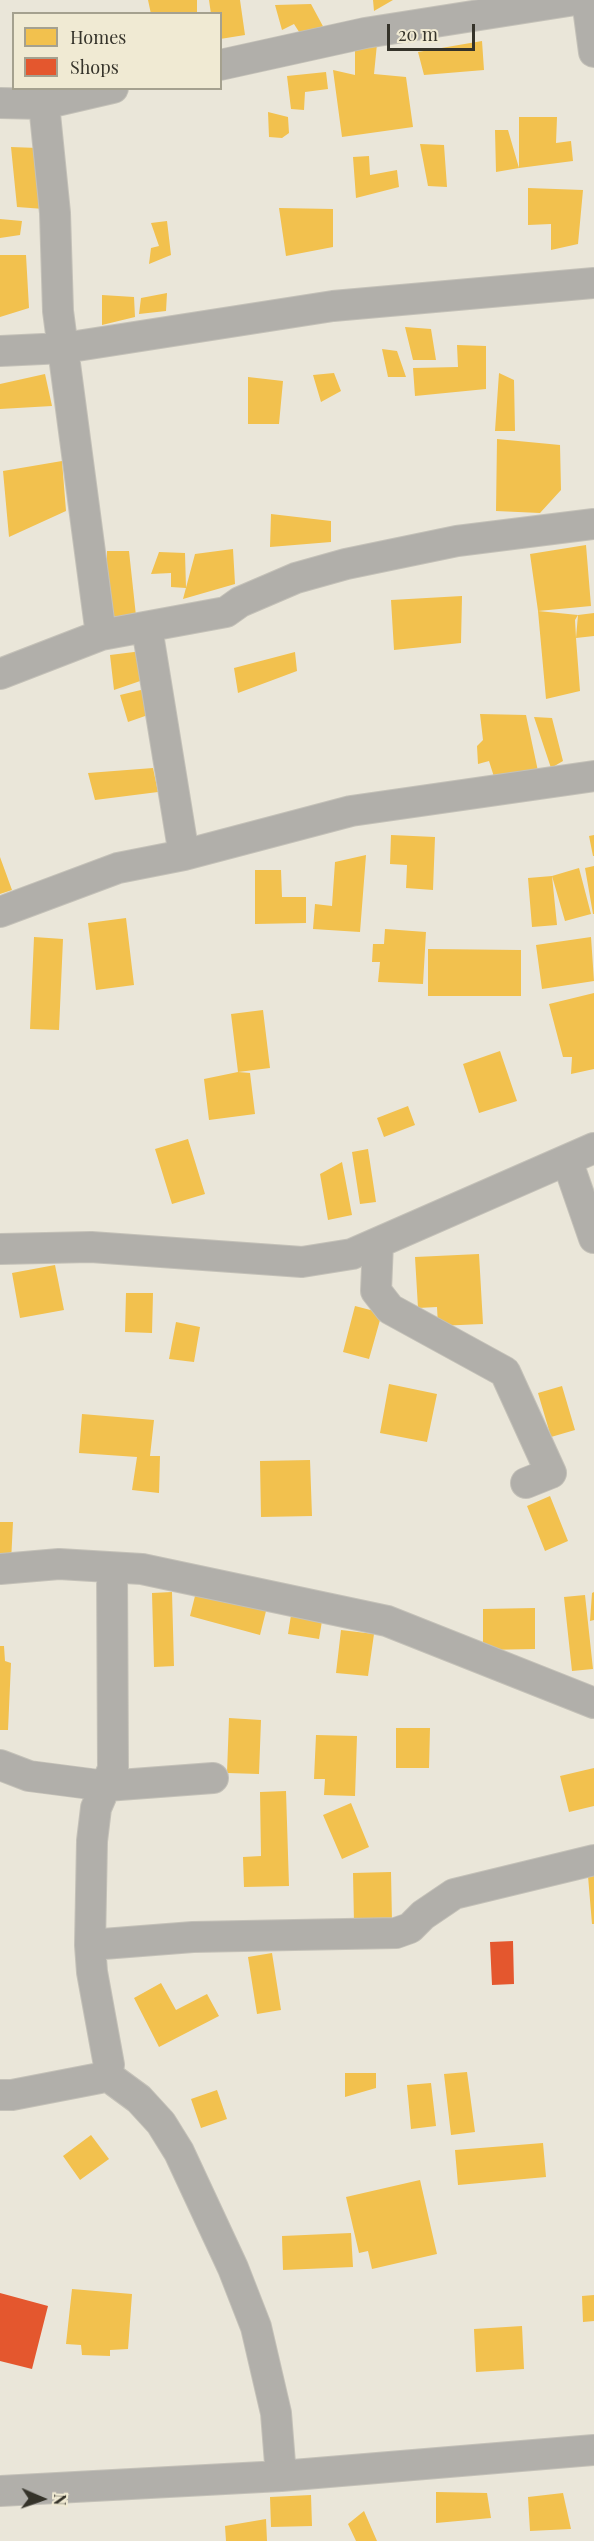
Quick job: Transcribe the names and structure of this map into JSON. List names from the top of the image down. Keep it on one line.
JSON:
{"legend":["Homes","Shops"],"scale_bar":"20 m","north":"right"}
